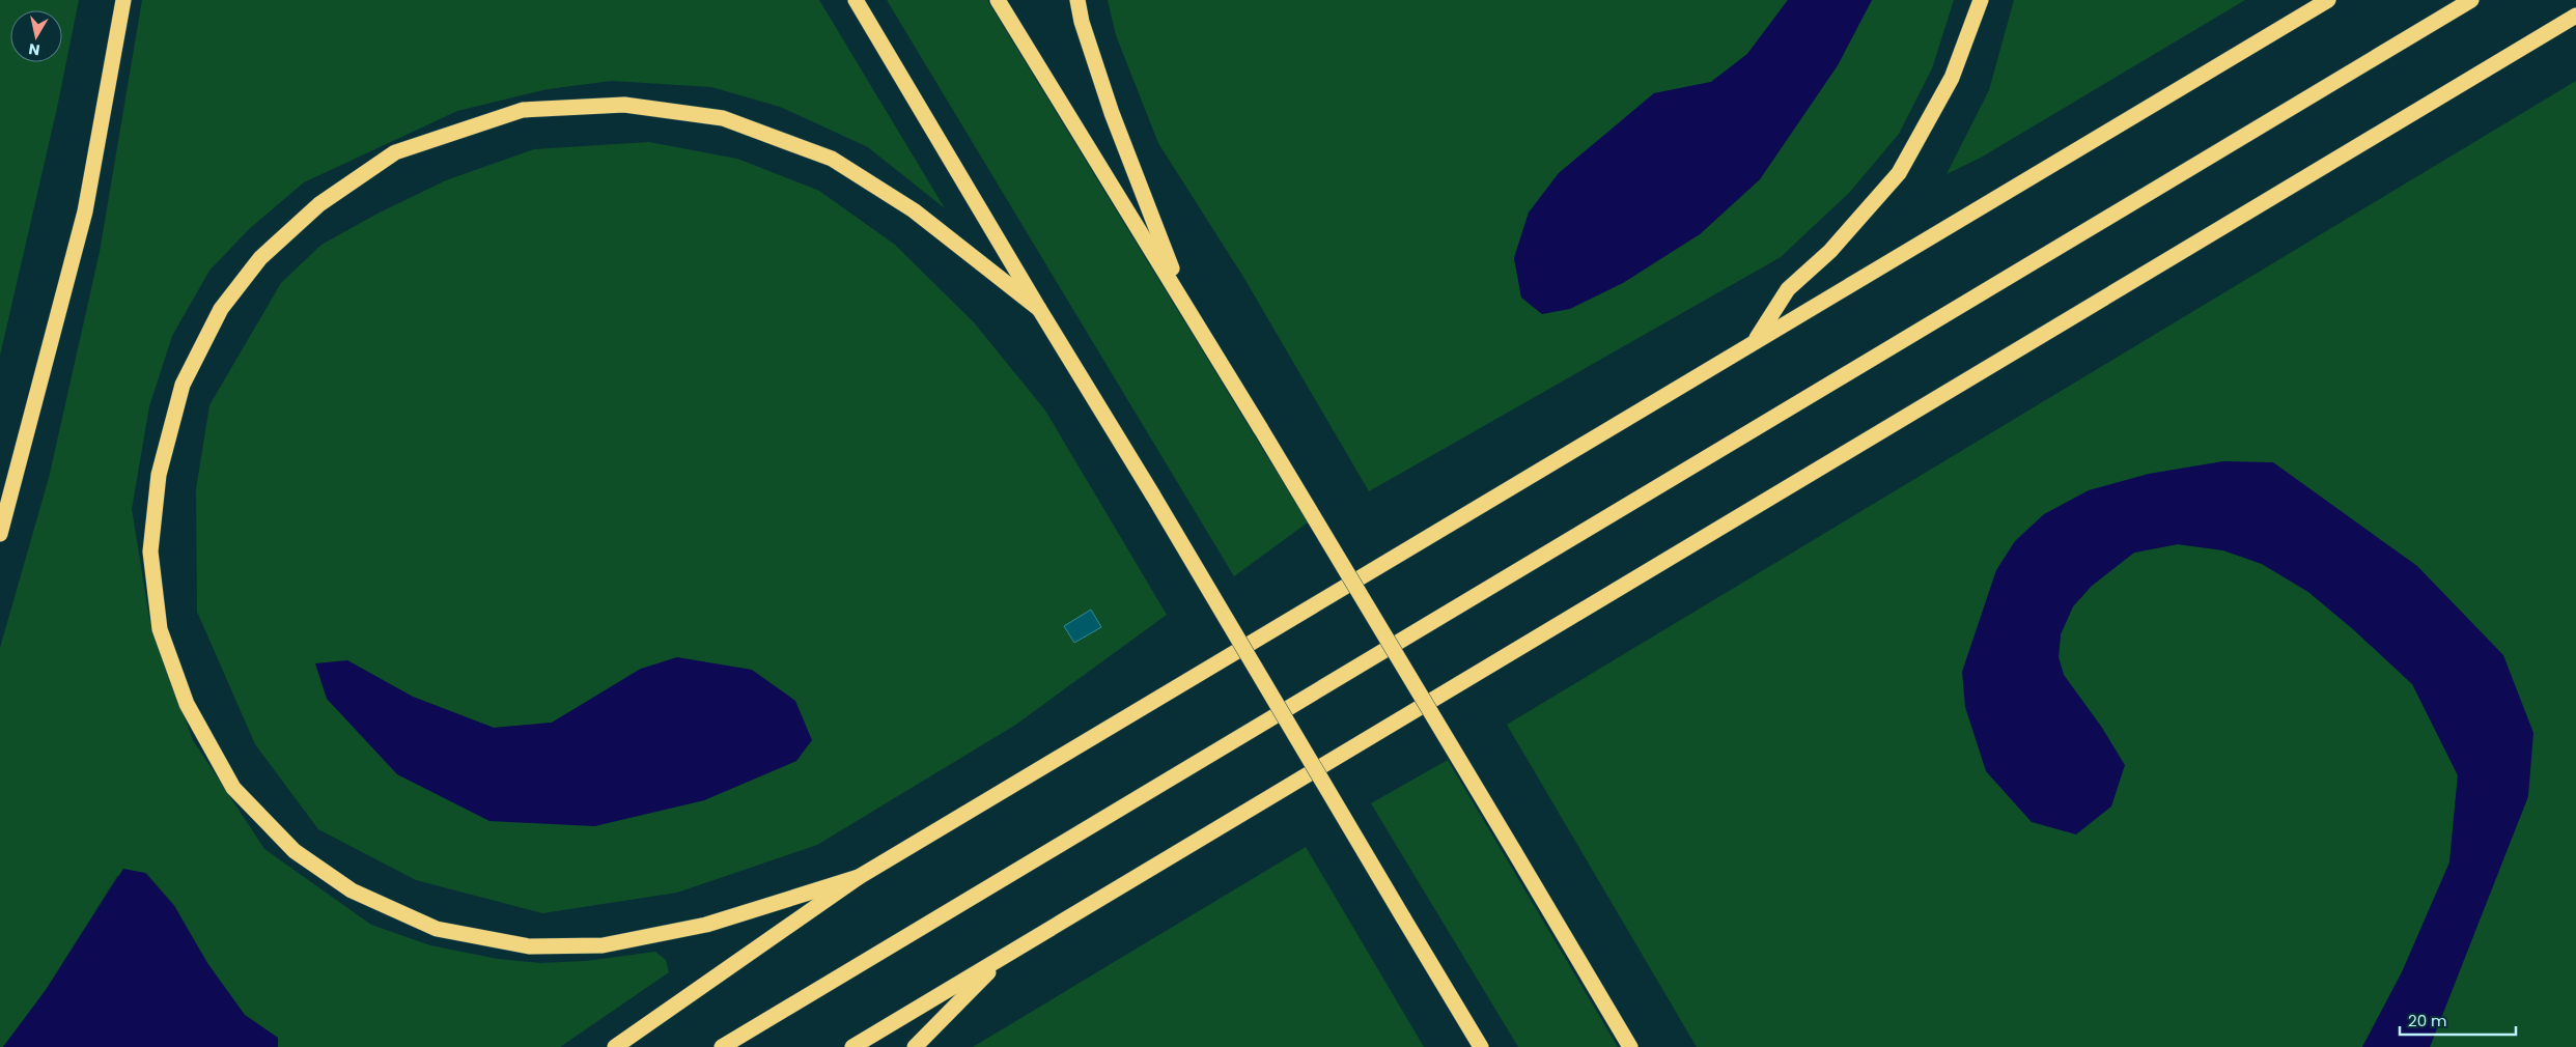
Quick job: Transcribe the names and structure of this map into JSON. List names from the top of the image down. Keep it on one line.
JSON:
{"scale_bar":"20 m","north":"bottom"}
